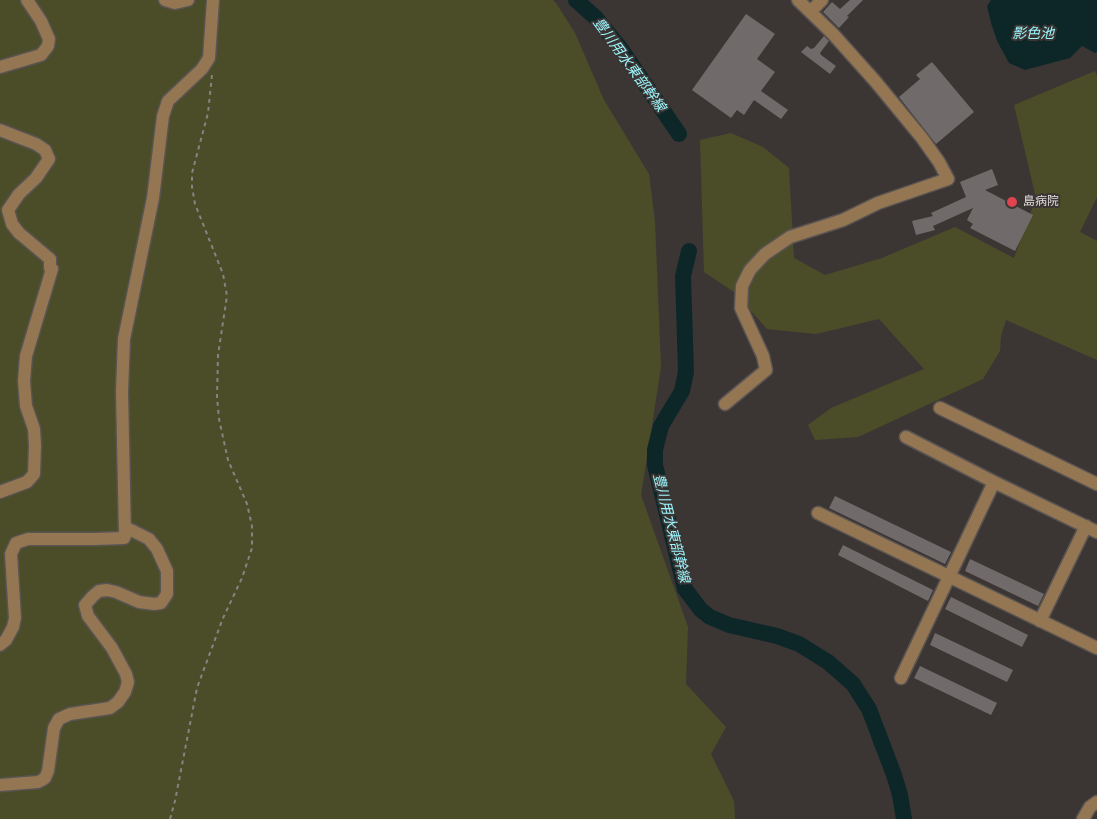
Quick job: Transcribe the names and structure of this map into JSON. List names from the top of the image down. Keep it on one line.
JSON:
{"water":["影色池","豊川用水東部幹線"],"places":["島病院"]}
